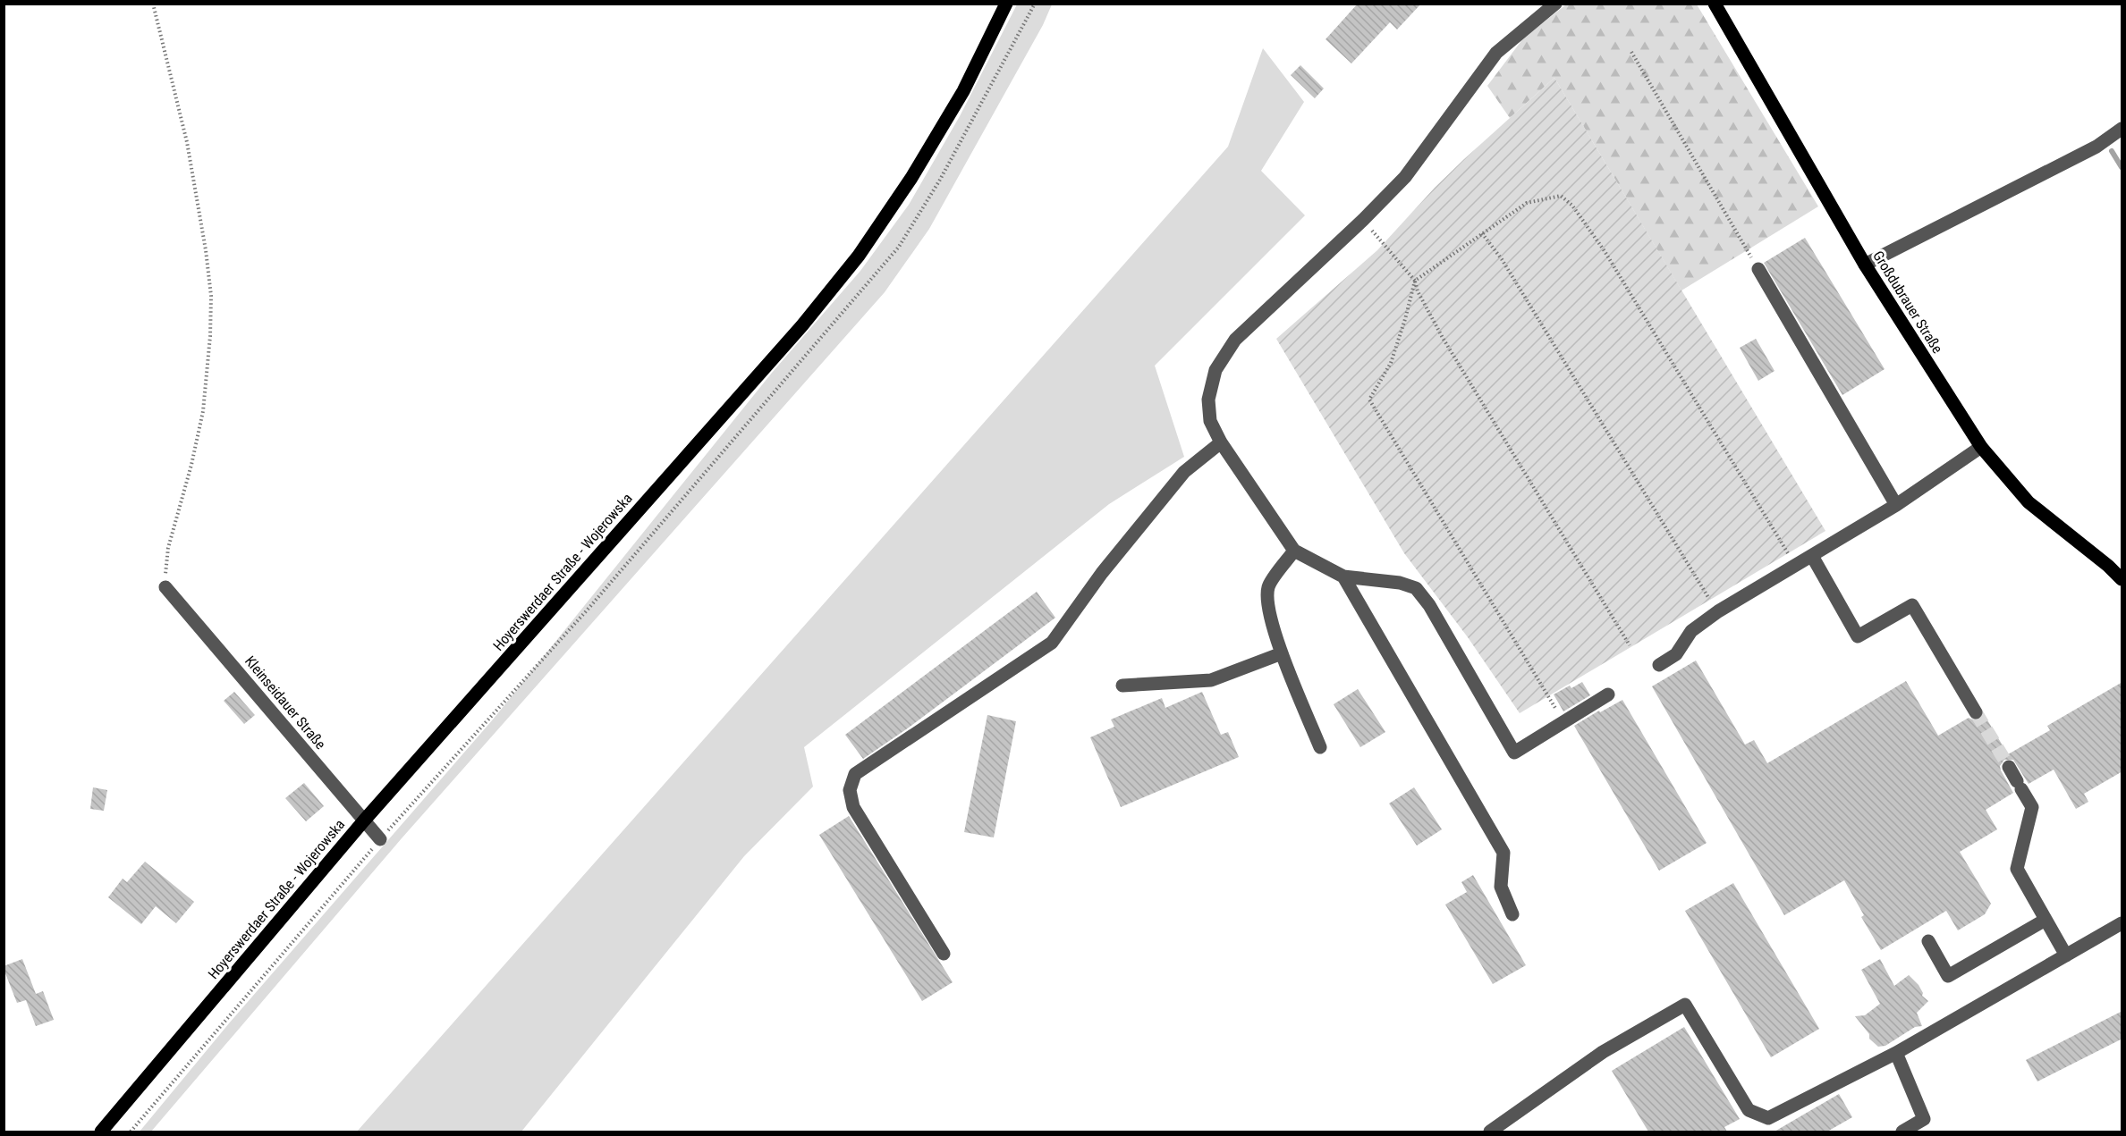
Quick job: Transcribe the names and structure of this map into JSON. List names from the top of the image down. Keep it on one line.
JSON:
{"streets":{"main road":["Großdubrauer Straße","Hoyerswerdaer Straße - Wojerowska"],"street":["Kleinseidauer Straße"]},"crossings":[["Hoyerswerdaer Straße - Wojerowska","Kleinseidauer Straße"]]}
